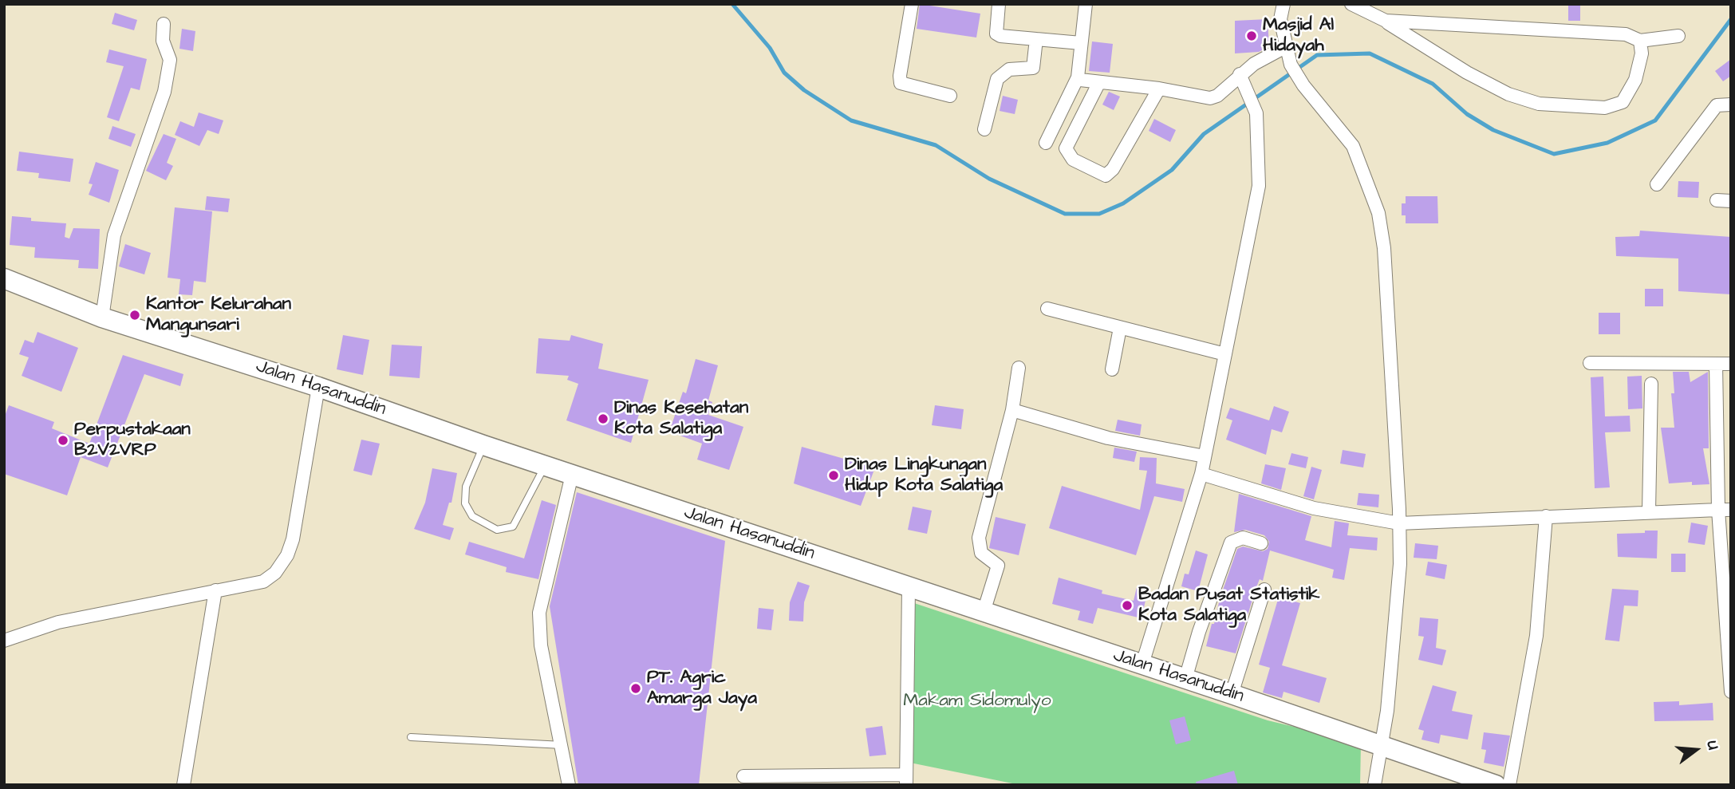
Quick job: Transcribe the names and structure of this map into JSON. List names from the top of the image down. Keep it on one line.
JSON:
{"streets":{"main road":["Jalan Hasanuddin"]},"parks":["Makam Sidomulyo"],"places":["Masjid Al Hidayah","Kantor Kelurahan Mangunsari","Dinas Kesehatan Kota Salatiga","Perpustakaan B2V2VRP","Dinas Lingkungan Hidup Kota Salatiga","Badan Pusat Statistik Kota Salatiga","PT. Agric Amarga Jaya"],"north":"right"}
